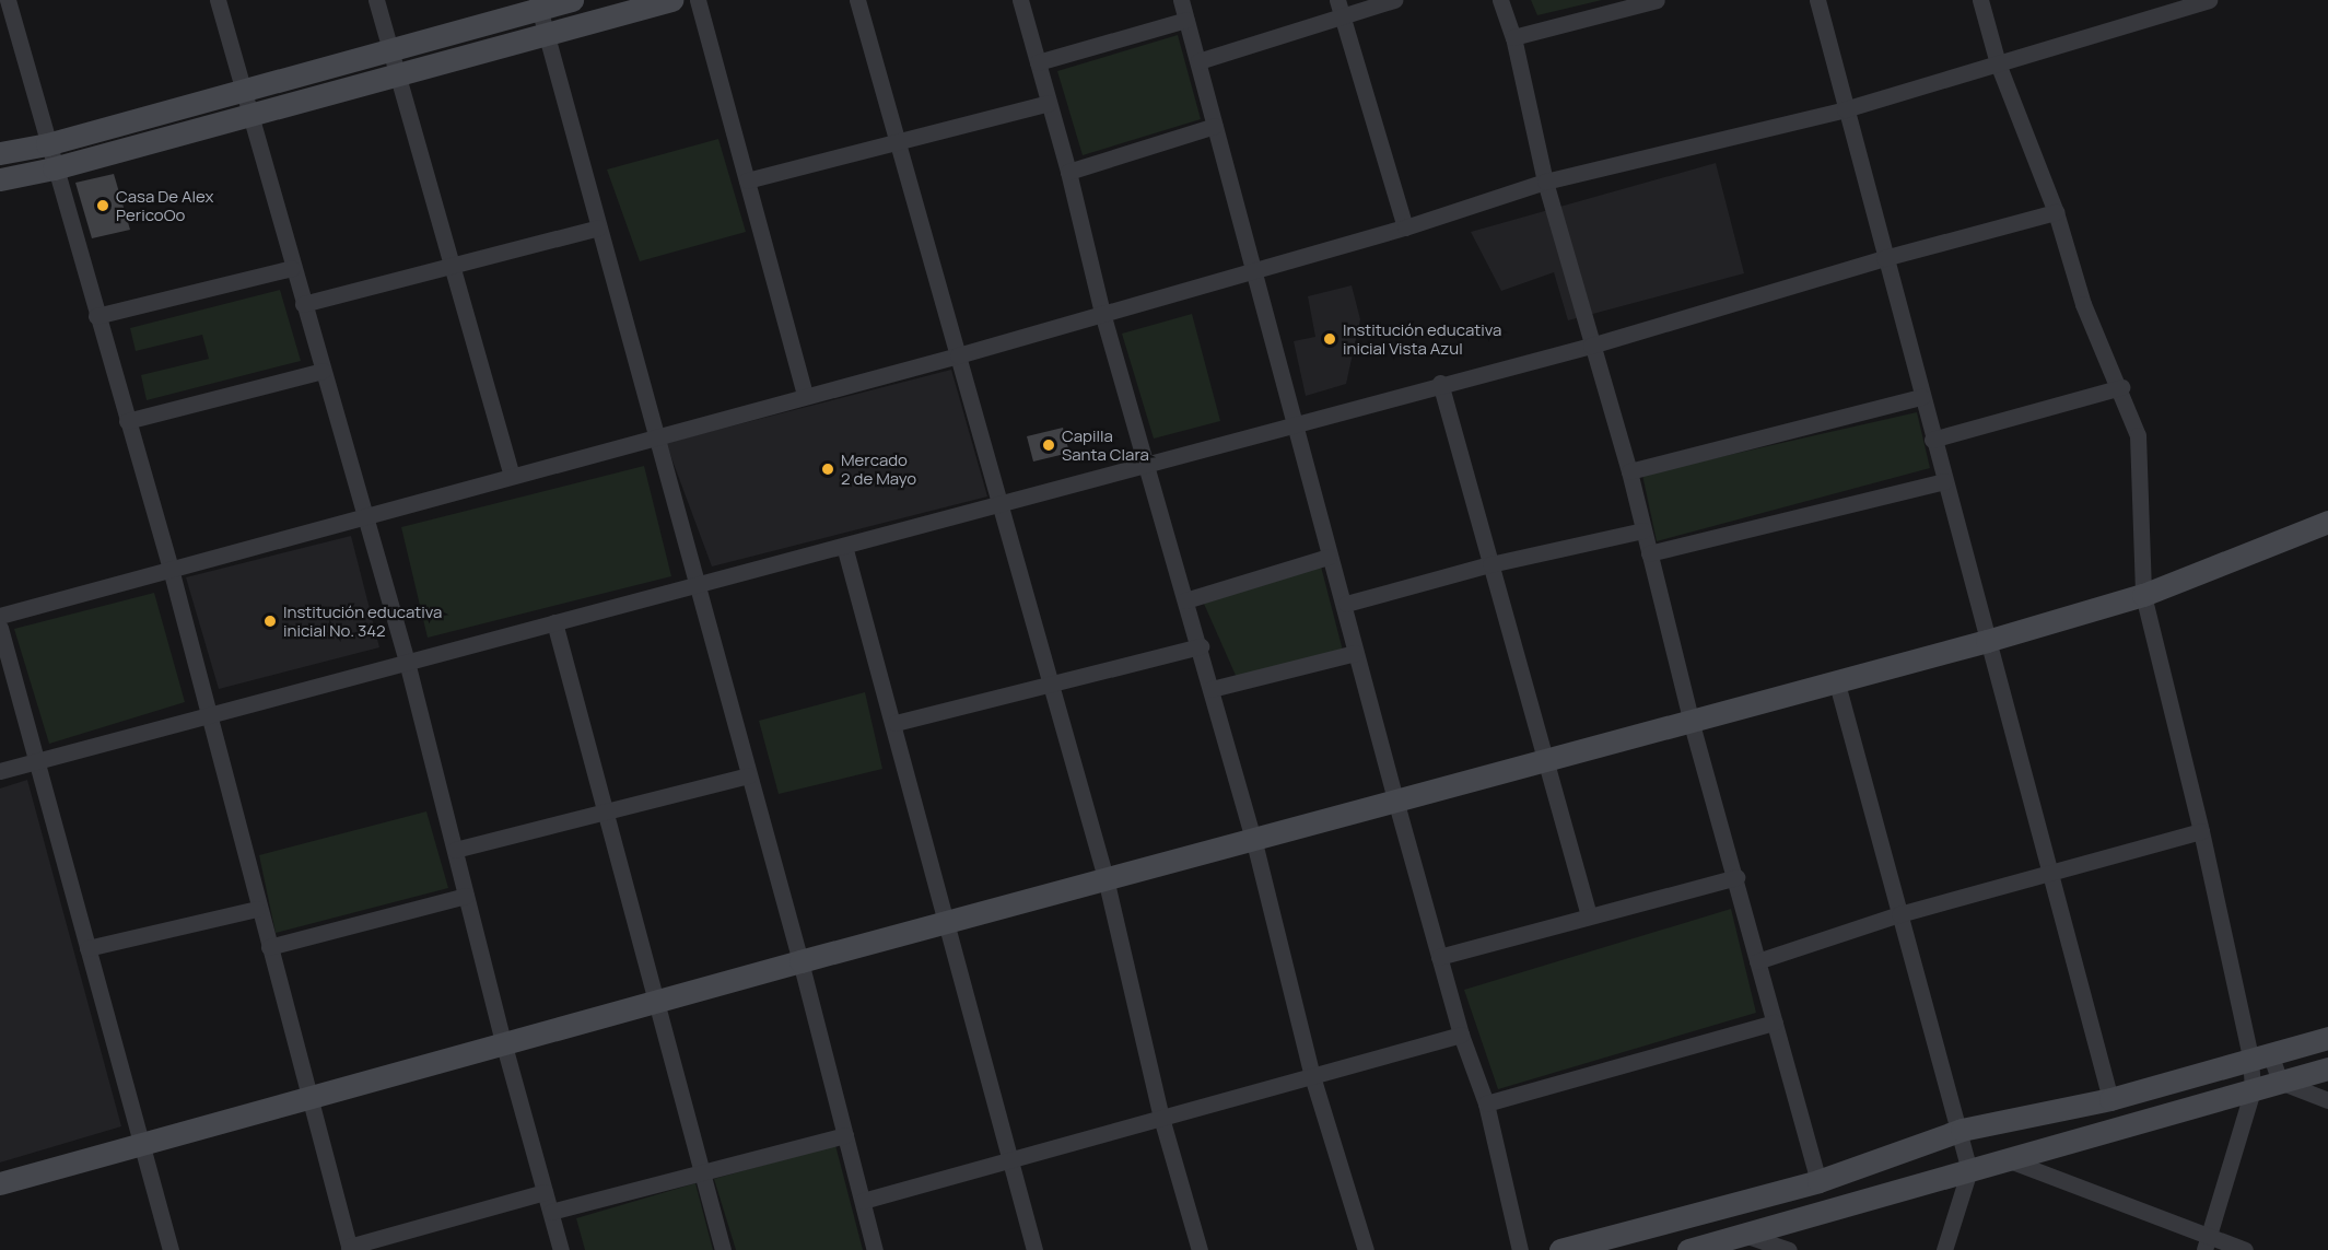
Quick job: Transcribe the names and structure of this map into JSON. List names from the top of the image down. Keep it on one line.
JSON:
{"places":["Casa De Alex PericoOo","Institución educativa inicial Vista Azul","Capilla Santa Clara","Mercado 2 de Mayo","Institución educativa inicial No. 342"]}
